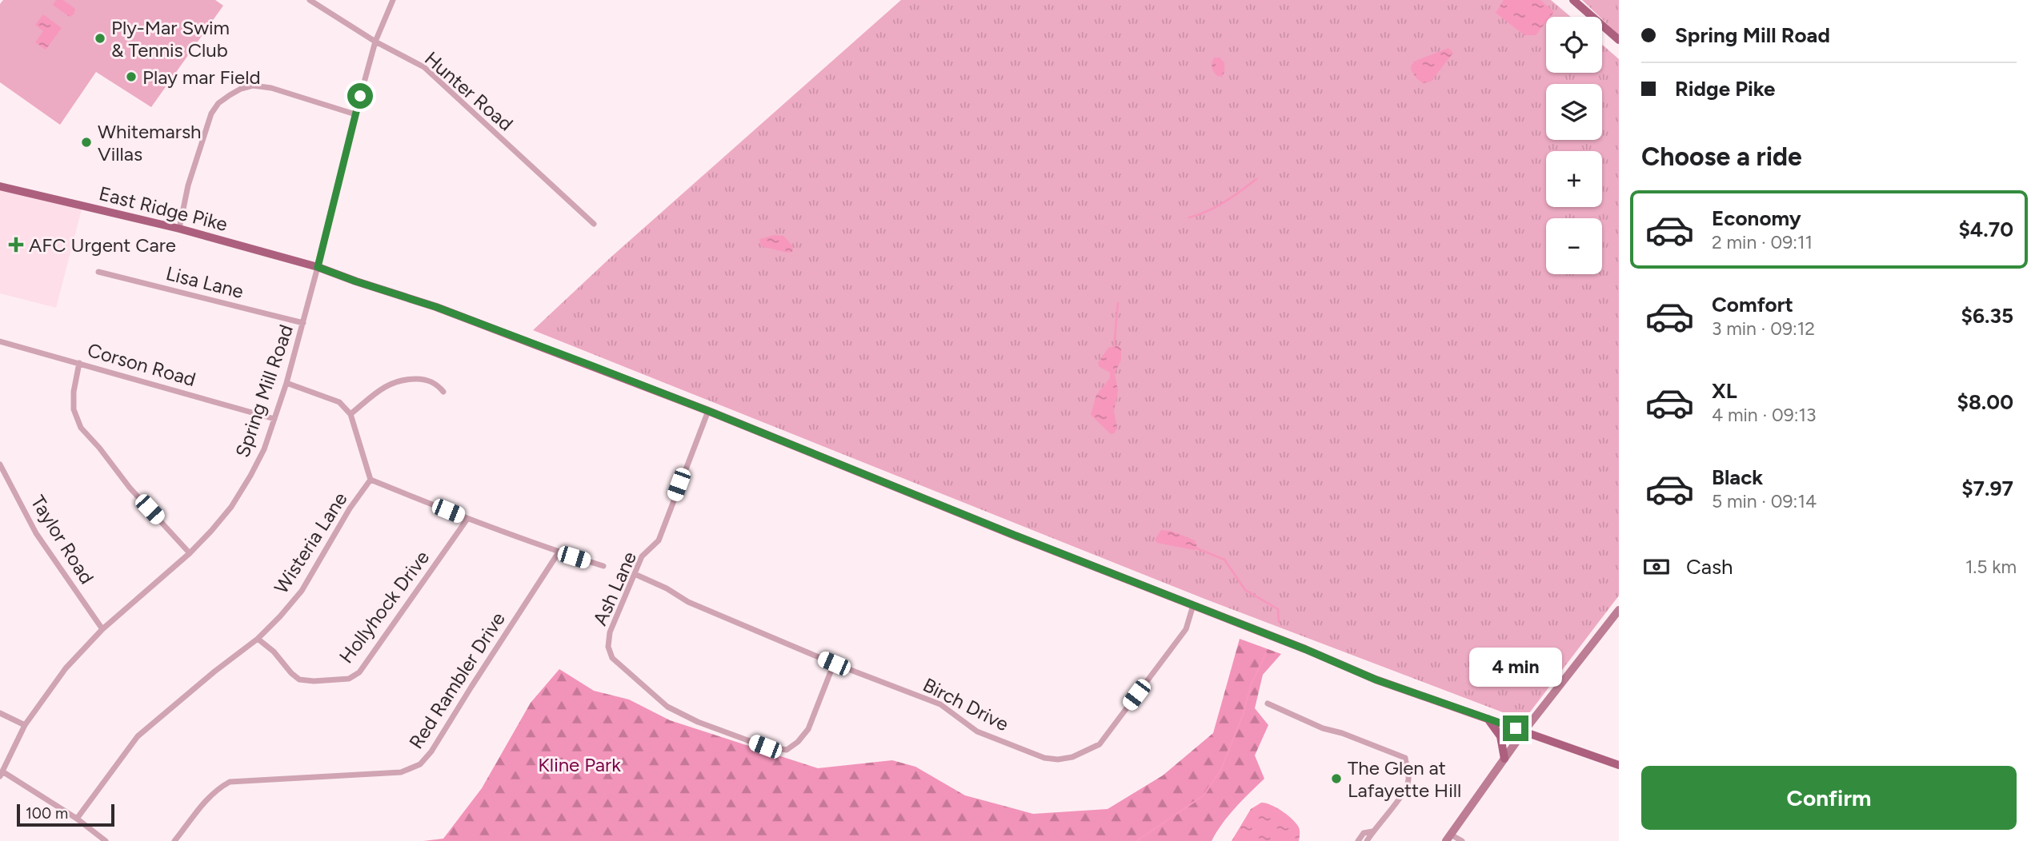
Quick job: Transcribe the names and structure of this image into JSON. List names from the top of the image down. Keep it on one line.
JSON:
{"streets":{"main road":["East Ridge Pike"],"street":["Hunter Road","Lisa Lane","Corson Road","Spring Mill Road","Taylor Road","Wisteria Lane","Ash Lane","Hollyhock Drive","Red Rambler Drive","Birch Drive"]},"crossings":[["Hunter Road","Spring Mill Road"],["East Ridge Pike","Spring Mill Road"],["East Ridge Pike","Ash Lane"],["East Ridge Pike","Birch Drive"],["Lisa Lane","Spring Mill Road"],["Corson Road","Spring Mill Road"],["Spring Mill Road","Taylor Road"],["Wisteria Lane","Hollyhock Drive"],["Wisteria Lane","Red Rambler Drive"],["Ash Lane","Birch Drive"]],"parks":["Kline Park"],"places":{"other":["Ply-Mar Swim & Tennis Club","Play mar Field","Whitemarsh Villas","The Glen at Lafayette Hill"],"health":["AFC Urgent Care"]},"scale_bar":"100 m","page":{"banner":["Spring Mill Road","Ridge Pike"],"map_buttons":["+","−"],"heading":"Choose a ride","list":[{"name":"Economy","note":"2 min · 09:11","value":"$4.70"},{"name":"Comfort","note":"3 min · 09:12","value":"$6.35"},{"name":"XL","note":"4 min · 09:13","value":"$8.00"},{"name":"Black","note":"5 min · 09:14","value":"$7.97"}],"pay":["Cash","1.5 km"],"bubble":"4 min","buttons":"Confirm","scale":"100 m"}}
